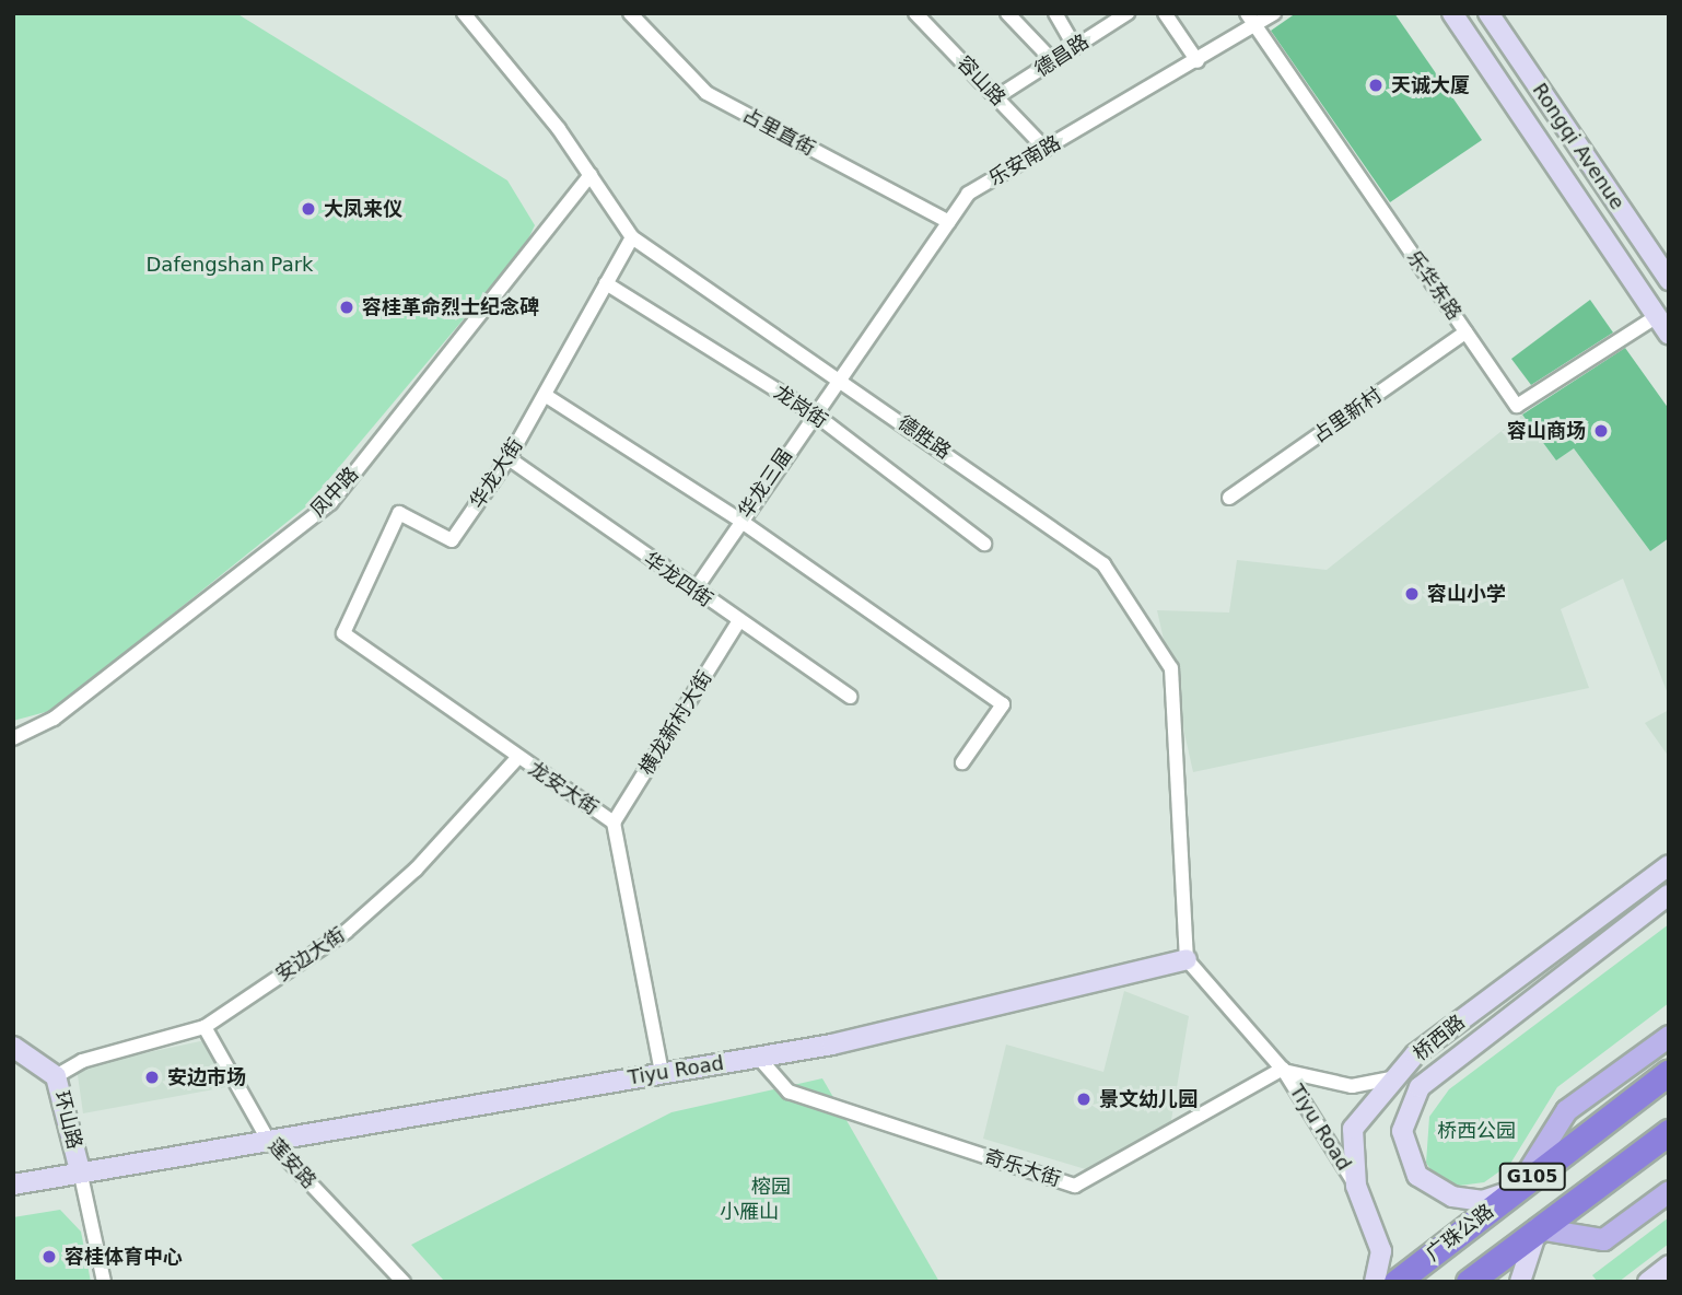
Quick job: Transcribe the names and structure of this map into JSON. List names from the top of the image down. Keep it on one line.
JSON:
{"streets":{"highway":["G105","广珠公路"],"main road":["Rongqi Avenue","桥西路","Tiyu Road","环山路"],"street":["德昌路","容山路","占里直街","乐安南路","乐华东路","龙岗街","占里新村","德胜路","华龙大街","华龙三届","凤中路","华龙四街","横龙新村大街","龙安大街","安边大街","莲安路","奇乐大街"]},"crossings":[["德昌路","容山路"],["容山路","乐安南路"],["占里直街","乐安南路"],["乐安南路","乐华东路"],["乐安南路","德胜路"],["乐安南路","华龙三届"],["乐华东路","占里新村"],["龙岗街","华龙大街"],["龙岗街","华龙三届"],["德胜路","华龙大街"],["德胜路","华龙三届"],["德胜路","凤中路"],["德胜路","Tiyu Road"],["华龙大街","华龙四街"],["华龙大街","龙安大街"],["华龙三届","华龙四街"],["华龙四街","横龙新村大街"],["横龙新村大街","龙安大街"],["龙安大街","安边大街"],["龙安大街","Tiyu Road"],["安边大街","环山路"],["安边大街","莲安路"],["桥西路","Tiyu Road"],["桥西路","广珠公路"],["Tiyu Road","环山路"],["Tiyu Road","莲安路"],["Tiyu Road","奇乐大街"]],"parks":["Dafengshan Park","桥西公园","榕园","小雁山"],"places":["天诚大厦","大凤来仪","容桂革命烈士纪念碑","容山商场","容山小学","安边市场","景文幼儿园","容桂体育中心"]}
